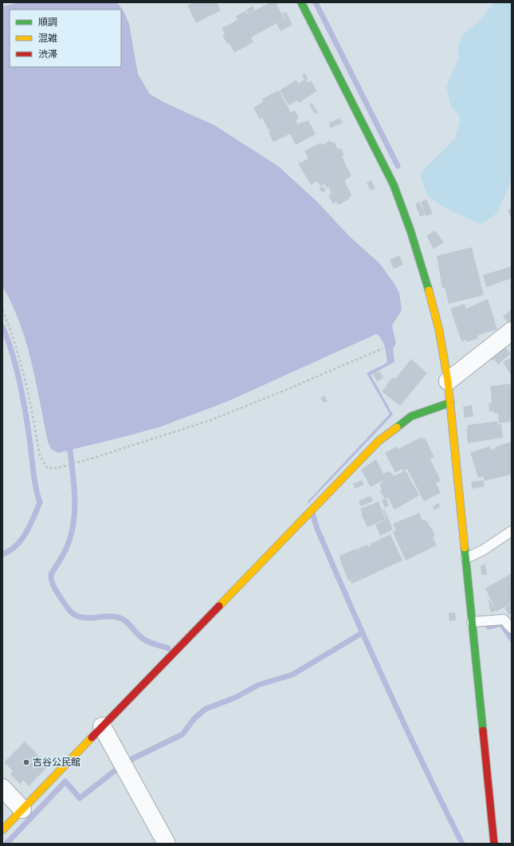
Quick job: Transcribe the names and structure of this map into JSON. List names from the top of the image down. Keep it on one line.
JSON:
{"places":["吉谷公民館"],"legend":["順調","混雑","渋滞"]}
